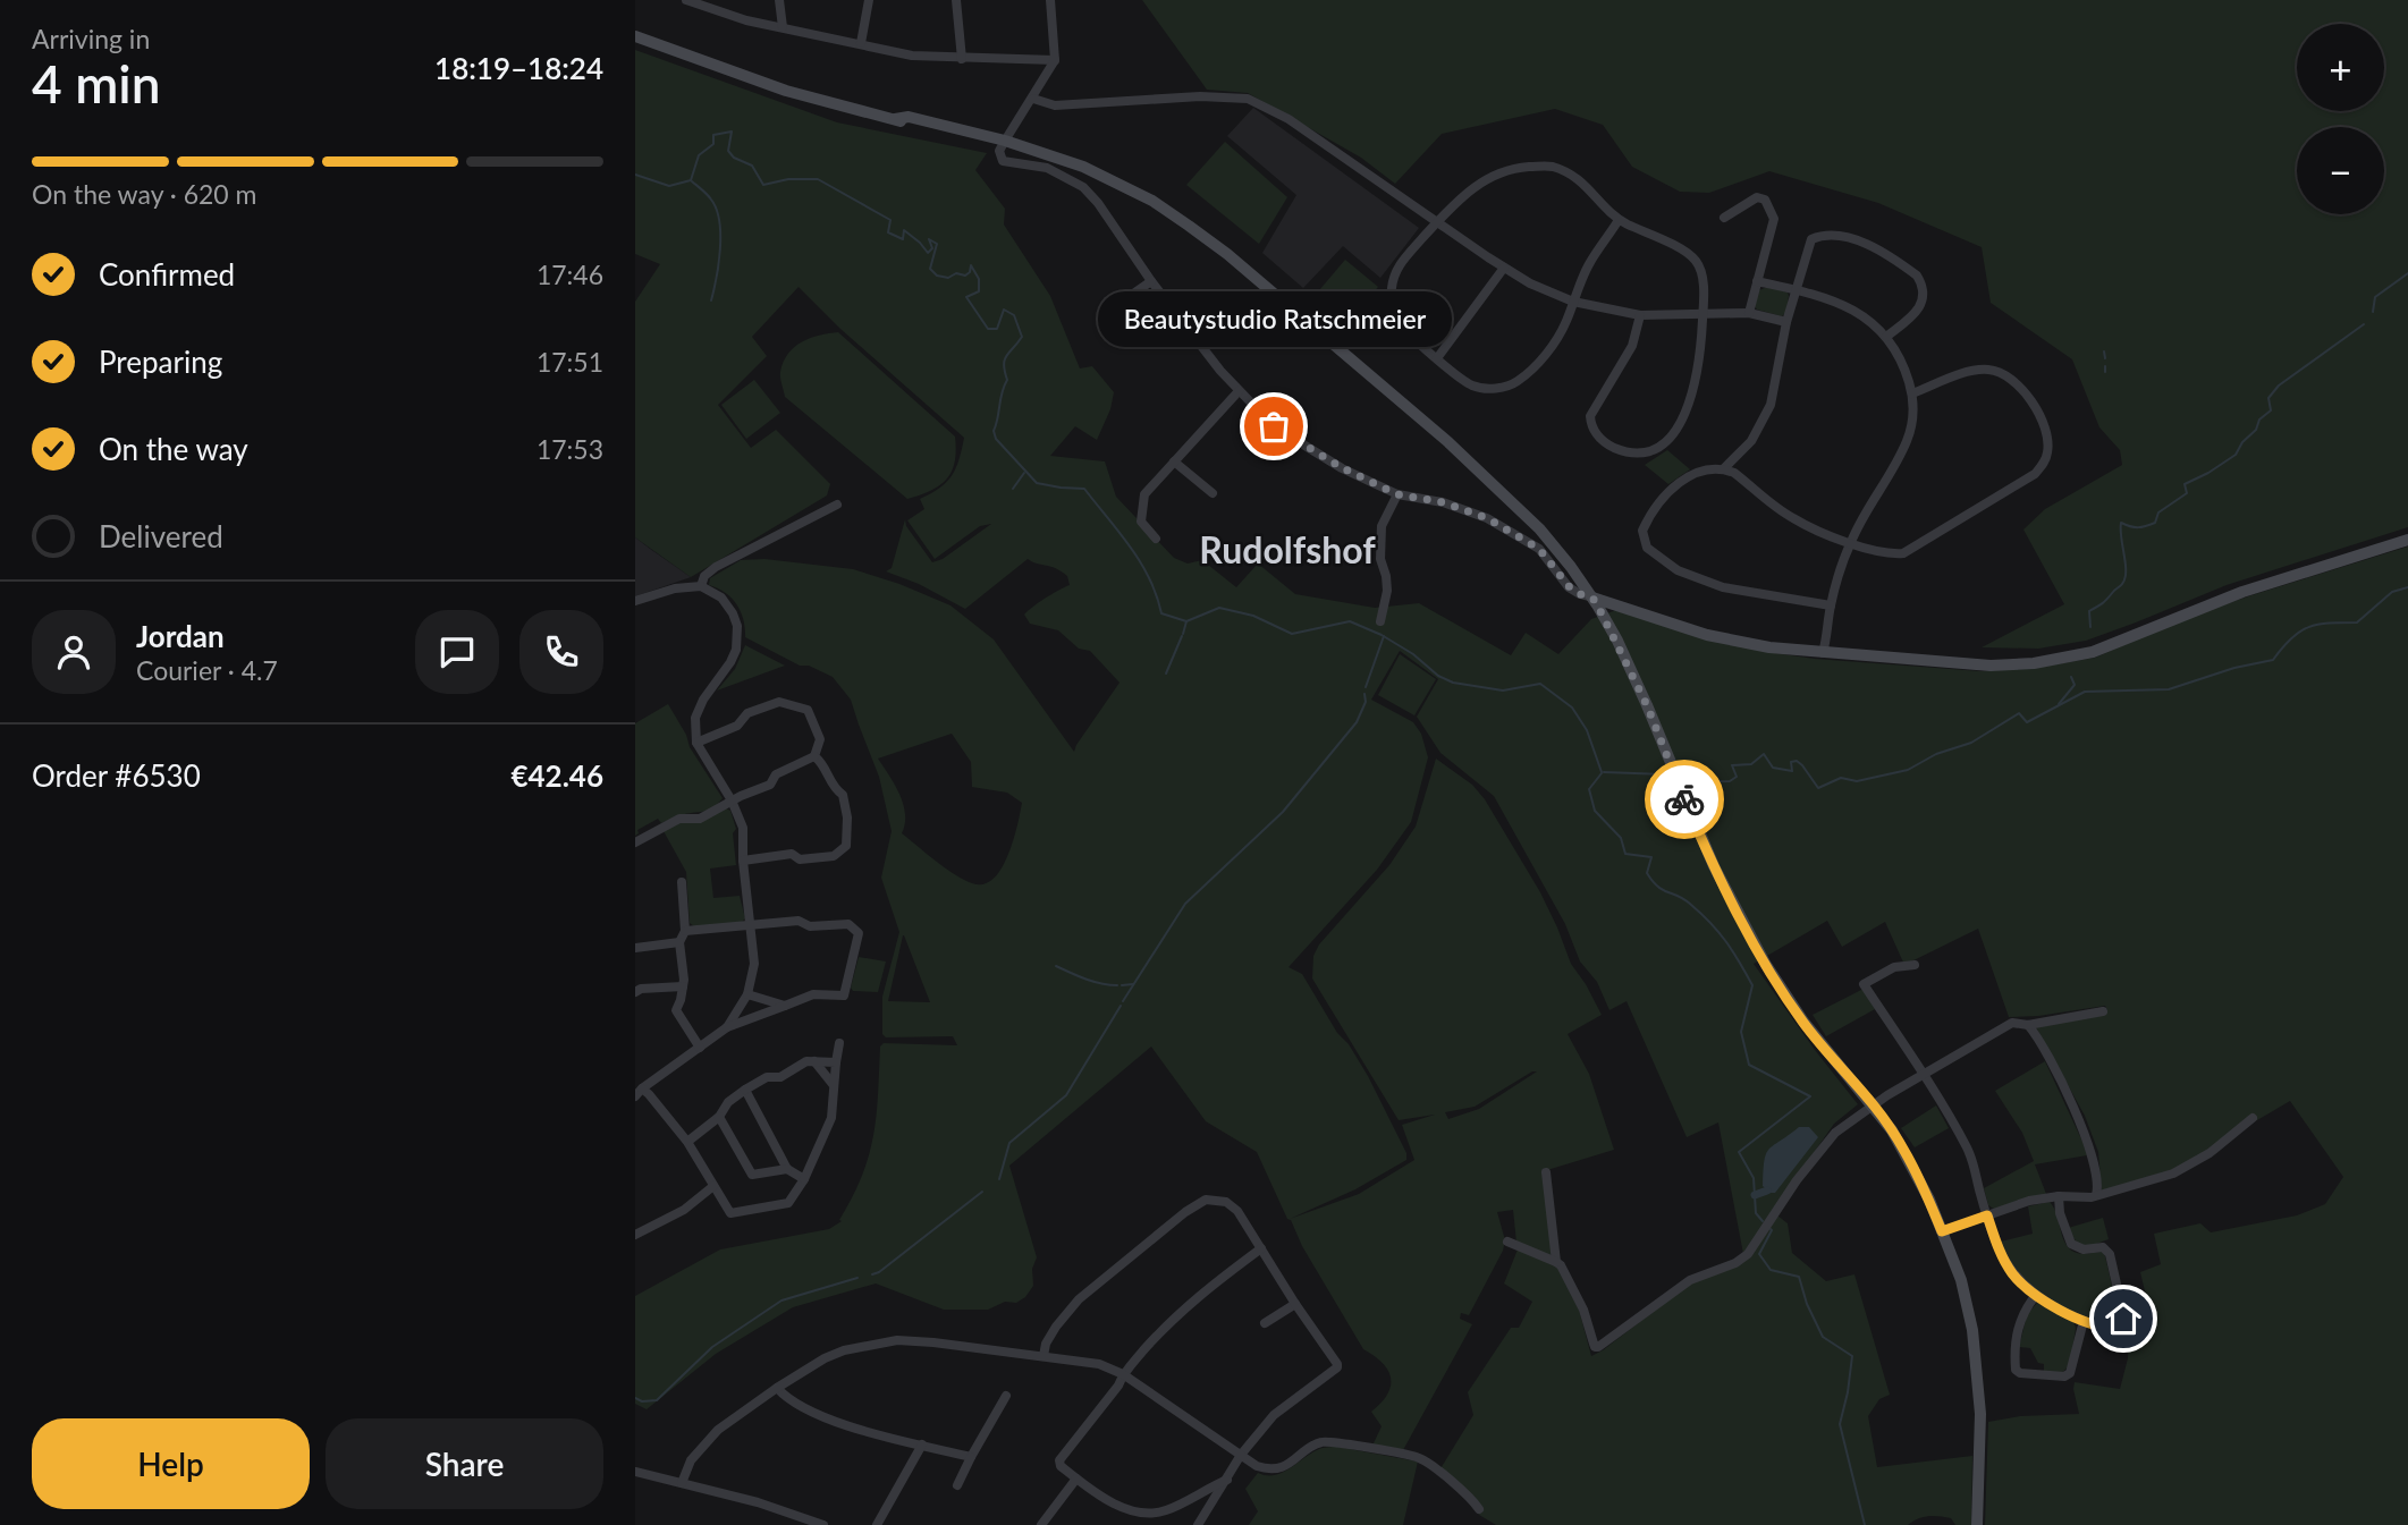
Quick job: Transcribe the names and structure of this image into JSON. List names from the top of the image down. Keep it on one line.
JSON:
{"districts":["Rudolfshof"],"places":["Beautystudio Ratschmeier"],"page":{"heading":["4 min","Arriving in","18:19–18:24"],"panel":["Jordan","Courier · 4.7","Order #6530","€42.46"],"map_buttons":["+","−"],"bar":"On the way · 620 m","list":[["Confirmed","17:46"],["Preparing","17:51"],["On the way","17:53"],"Delivered"],"bubble":"Beautystudio Ratschmeier","buttons":["Help","Share"]}}
